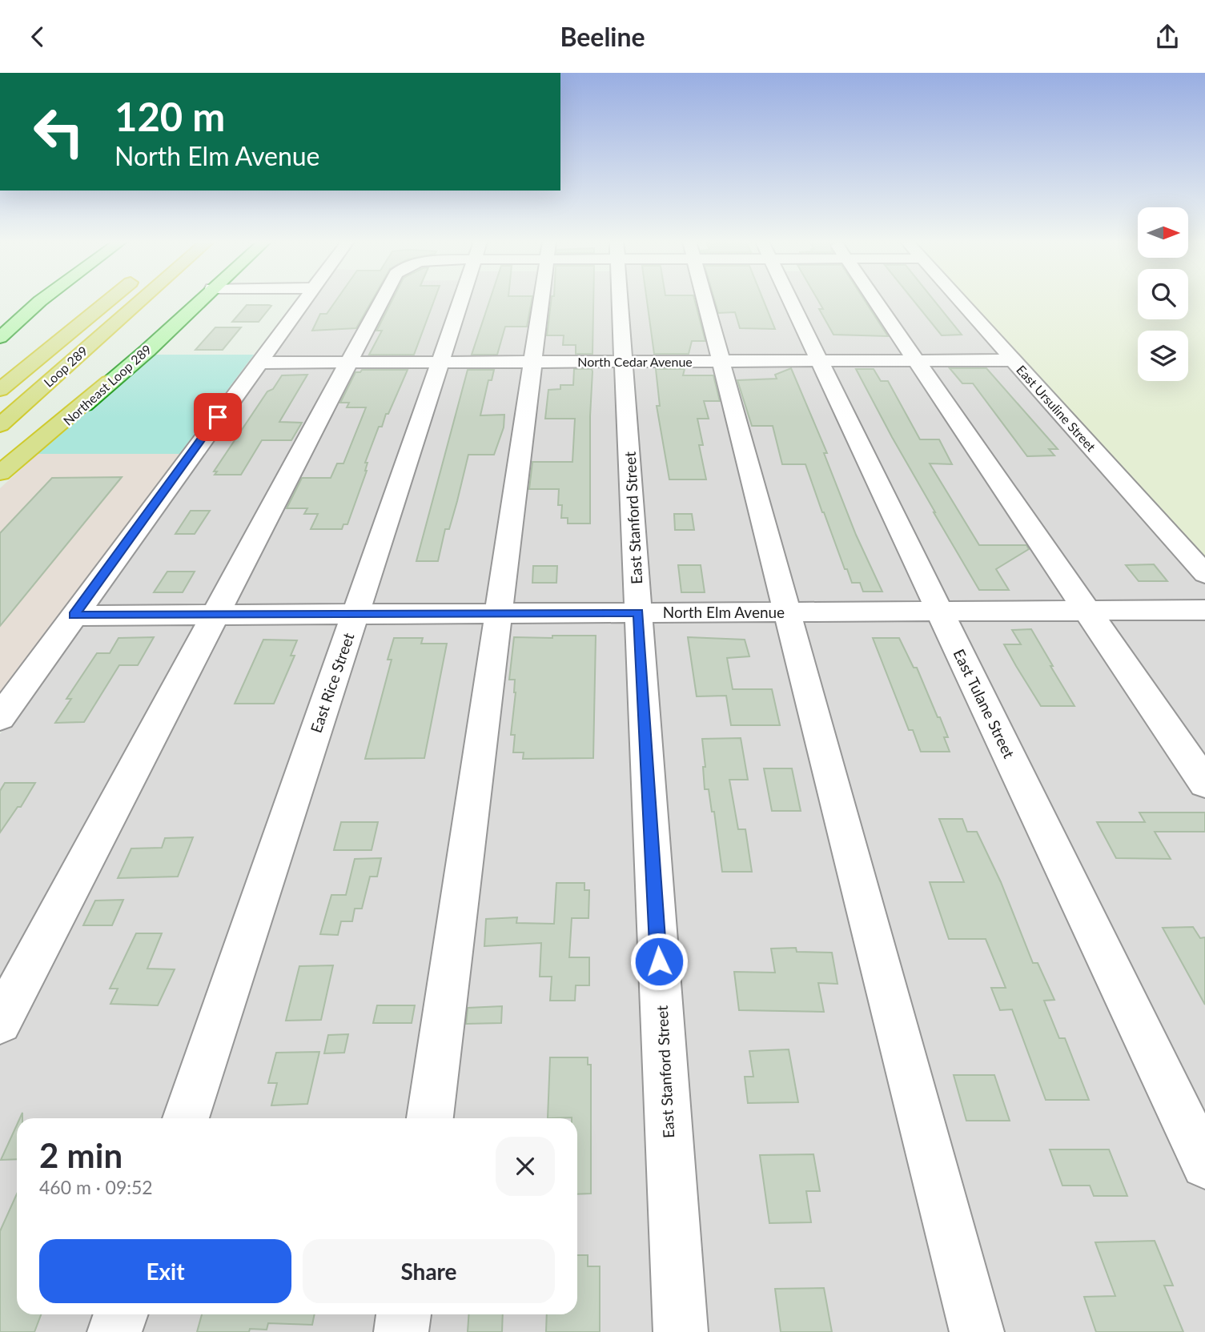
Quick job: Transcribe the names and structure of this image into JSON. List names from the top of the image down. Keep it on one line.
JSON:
{"streets":{"highway":["Loop 289"],"main road":["Northeast Loop 289"],"street":["North Cedar Avenue","East Ursuline Street","East Stanford Street","North Elm Avenue","East Rice Street","East Tulane Street"]},"crossings":[["North Cedar Avenue","East Ursuline Street"],["North Cedar Avenue","East Stanford Street"],["North Cedar Avenue","East Rice Street"],["North Cedar Avenue","East Tulane Street"],["East Stanford Street","North Elm Avenue"],["North Elm Avenue","East Rice Street"],["North Elm Avenue","East Tulane Street"]],"north":"right","page":{"header":"Beeline","turn":["120 m","North Elm Avenue"],"heading":["2 min","460 m · 09:52"],"buttons":["Exit","Share"]}}
